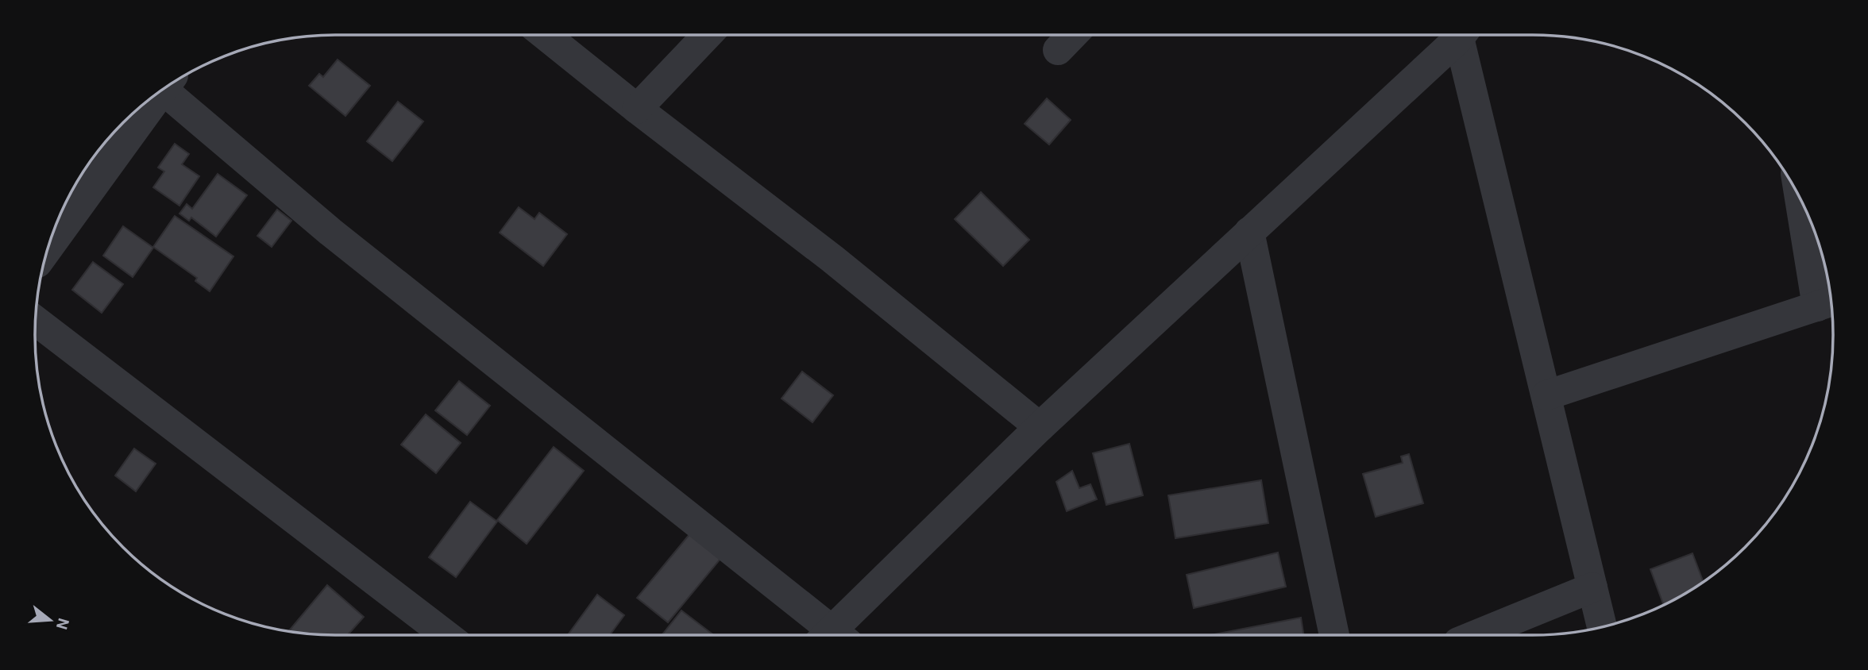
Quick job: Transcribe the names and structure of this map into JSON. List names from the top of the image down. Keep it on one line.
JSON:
{"north":"right"}
